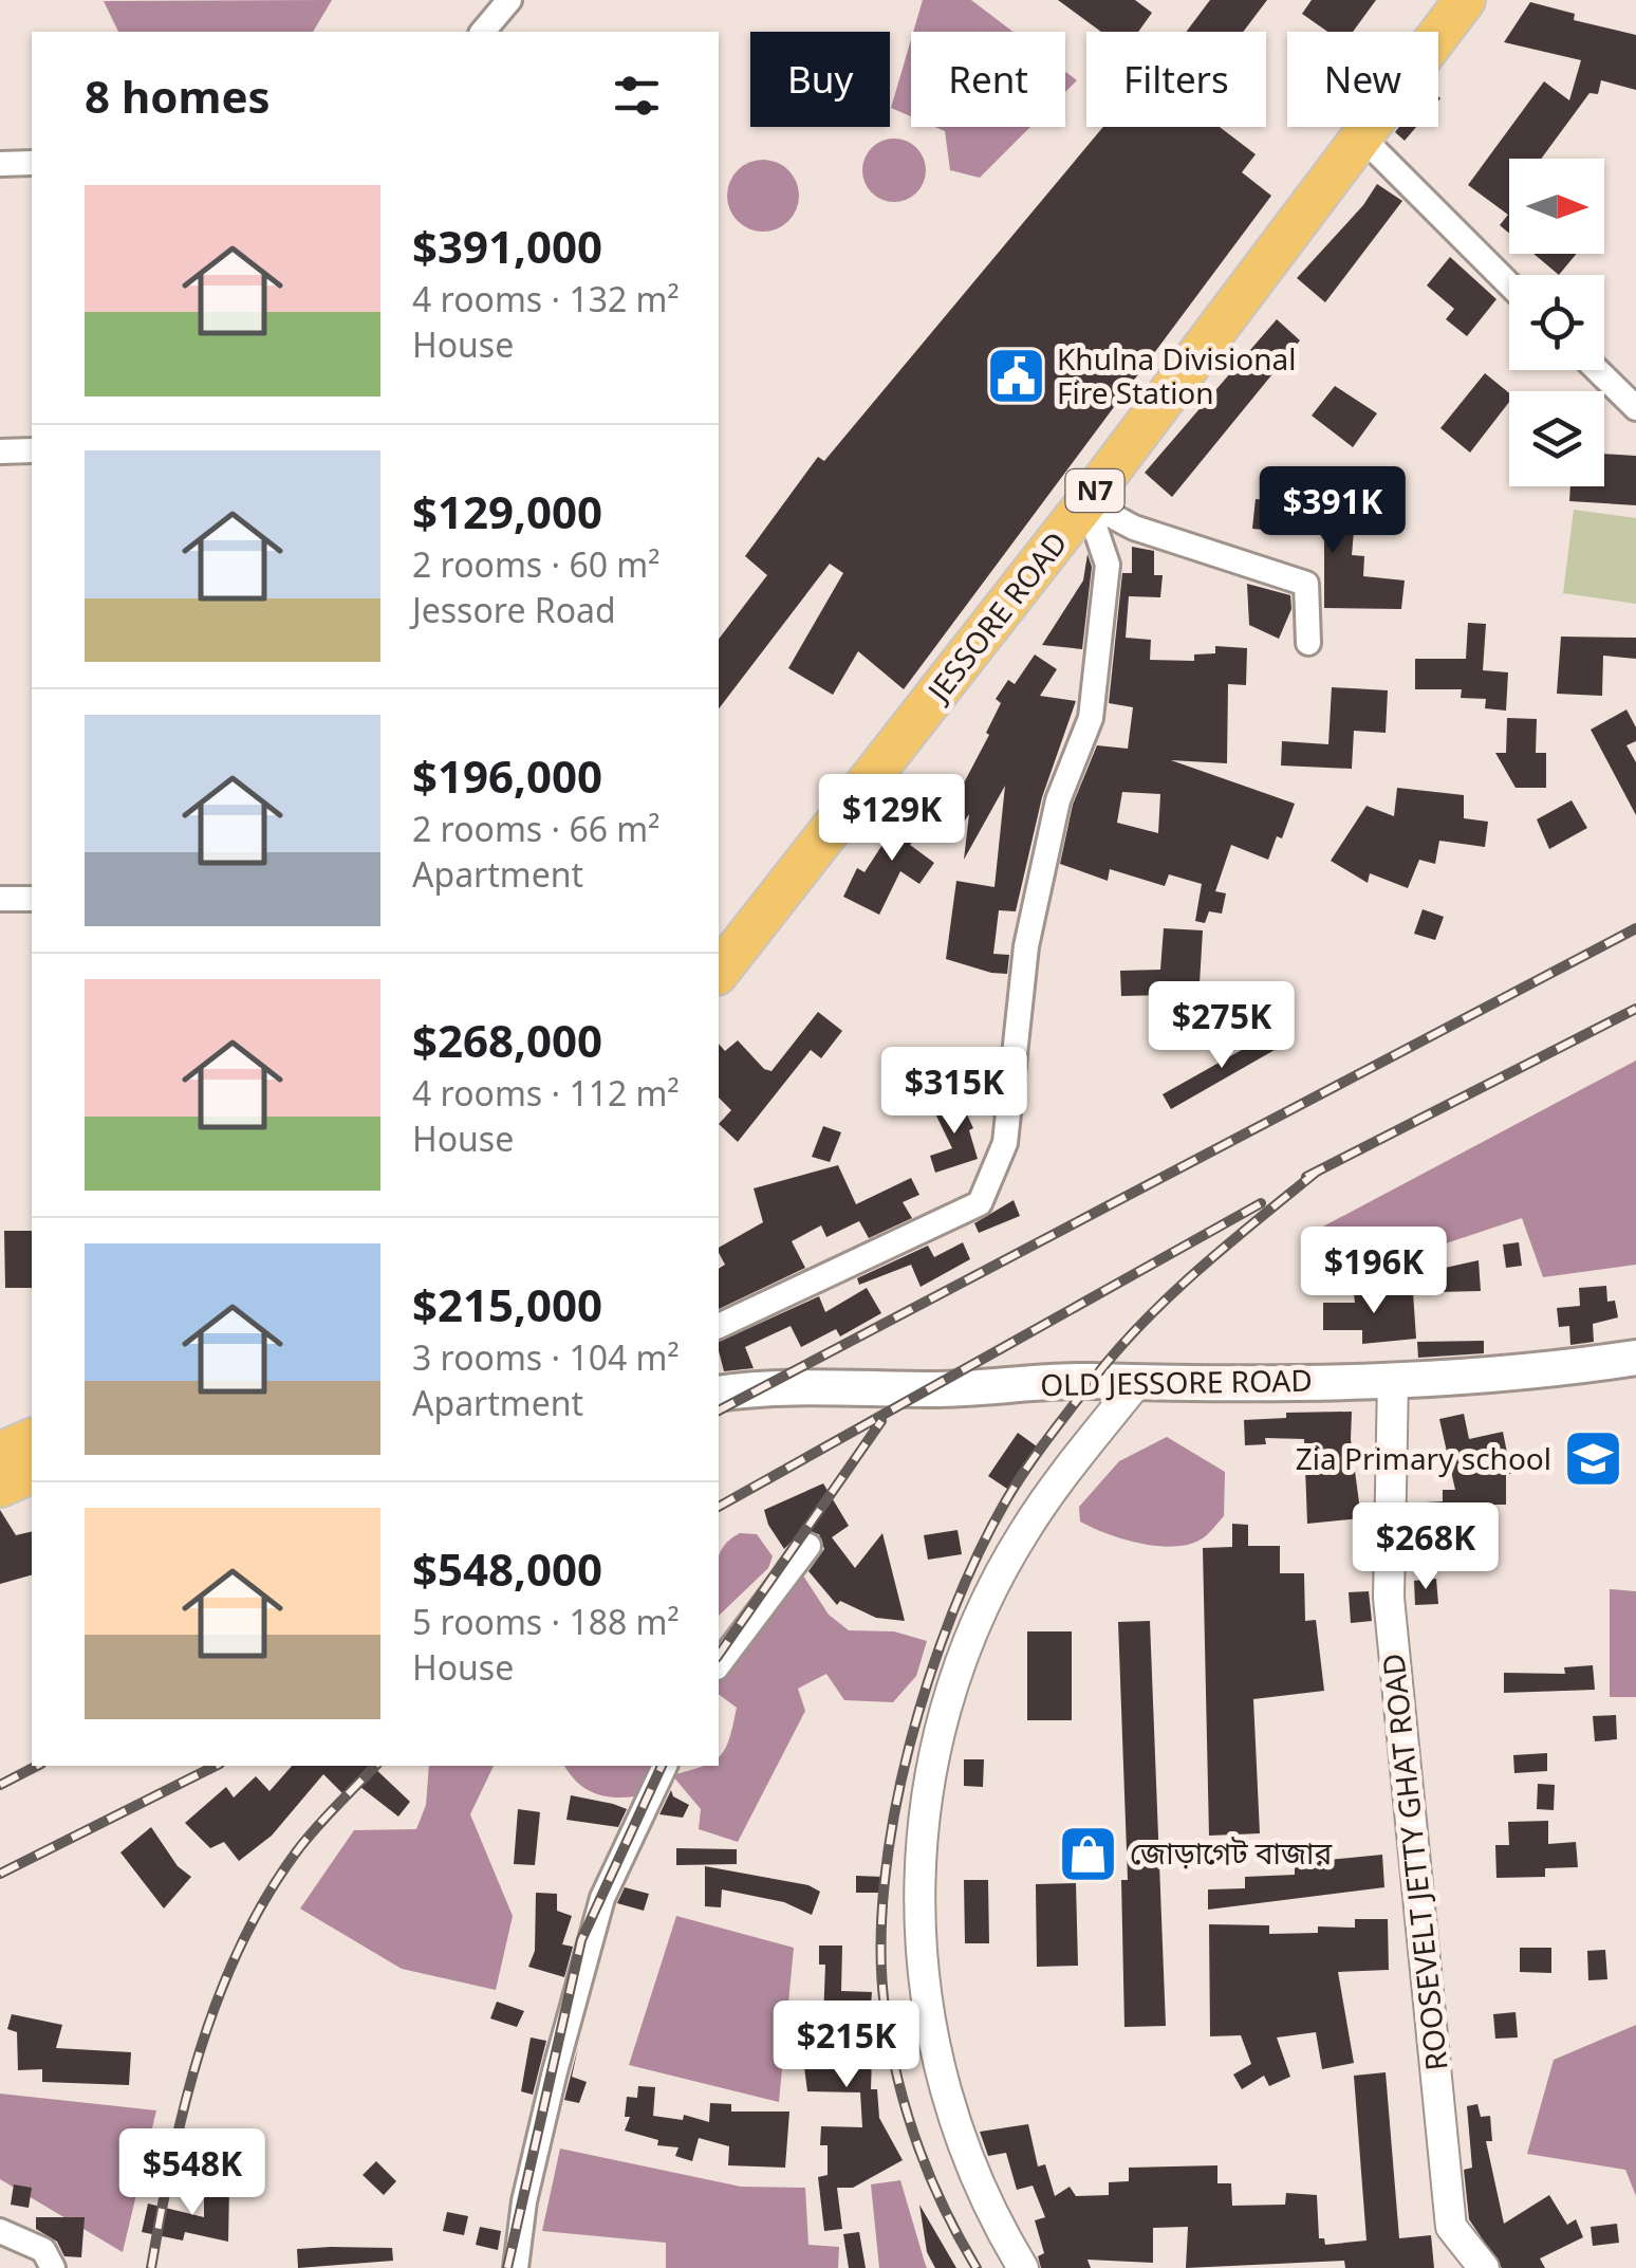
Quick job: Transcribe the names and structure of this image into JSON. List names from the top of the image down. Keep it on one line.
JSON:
{"streets":{"highway":["N7","JESSORE ROAD"],"main road":["OLD JESSORE ROAD"],"street":["ROOSEVELT JETTY GHAT ROAD"]},"crossings":[["OLD JESSORE ROAD","ROOSEVELT JETTY GHAT ROAD"]],"places":{"public building":["Khulna Divisional Fire Station"],"school or university":["Zia Primary school"],"shop":["জোড়াগেট বাজার"]},"north":"right","page":{"chip":["Buy","Rent","Filters","New"],"heading":"8 homes","list":[{"name":"$391,000","note":"4 rooms · 132 m² · House"},{"name":"$129,000","note":"2 rooms · 60 m² · Jessore Road"},{"name":"$196,000","note":"2 rooms · 66 m² · Apartment"},{"name":"$268,000","note":"4 rooms · 112 m² · House"},{"name":"$215,000","note":"3 rooms · 104 m² · Apartment"},{"name":"$548,000","note":"5 rooms · 188 m² · House"}],"price":["$391K","$129K","$275K","$315K","$196K","$268K","$215K","$548K"]}}
